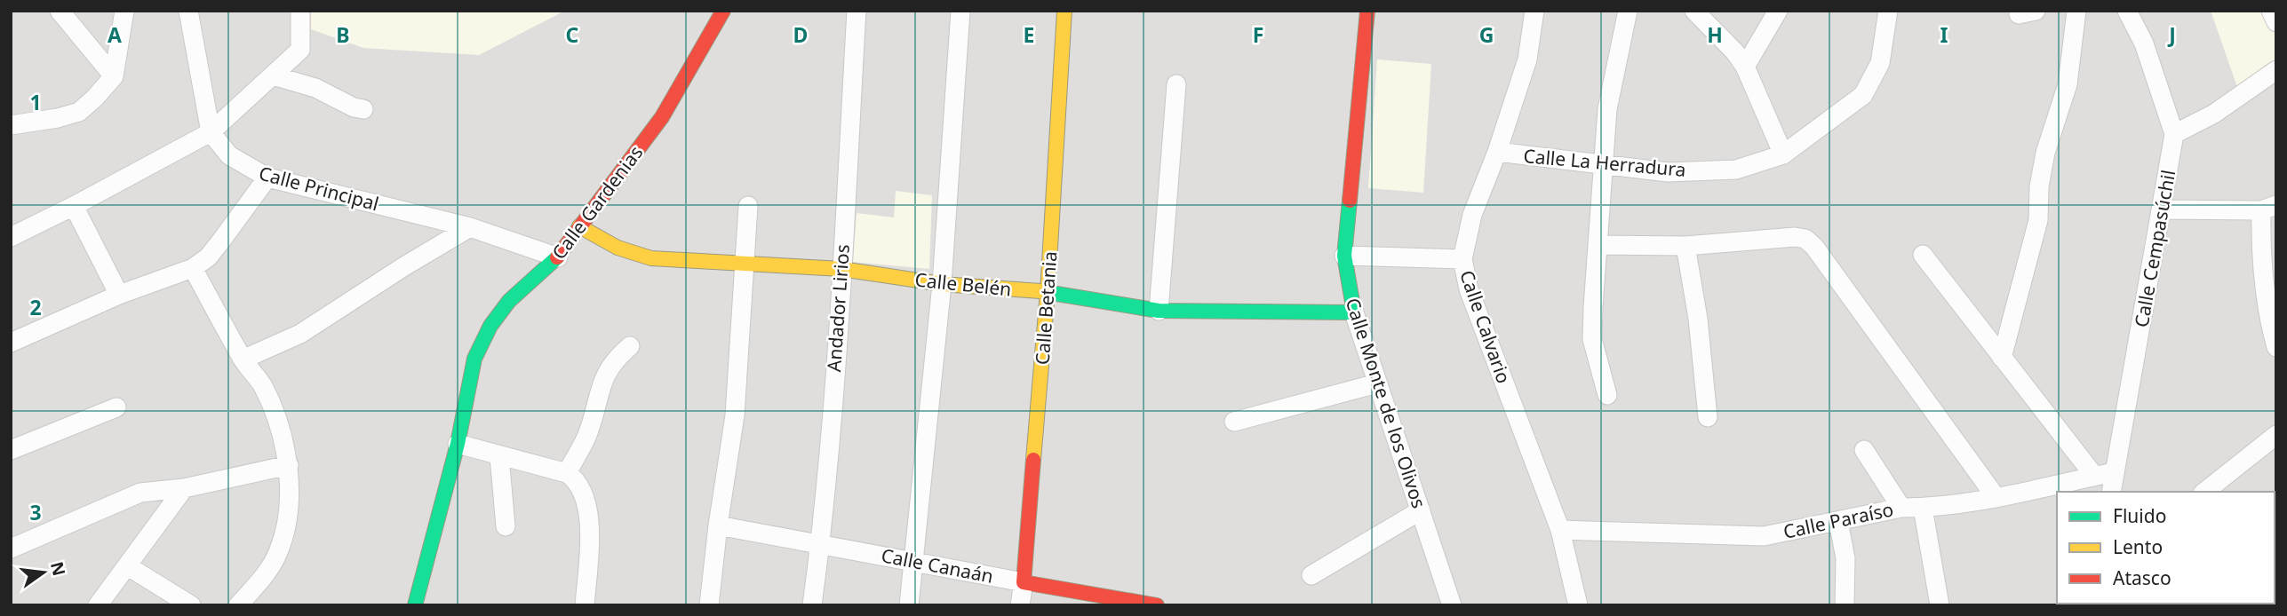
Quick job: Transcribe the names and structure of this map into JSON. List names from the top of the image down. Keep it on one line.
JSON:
{"streets":{"street":["Calle La Herradura","Calle Principal","Calle Gardenias","Calle Cempasúchil","Calle Belén","Andador Lirios","Calle Betania","Calle Calvario","Calle Monte de los Olivos","Calle Paraíso","Calle Canaán"]},"crossings":[["Calle La Herradura","Calle Calvario"],["Calle Principal","Calle Gardenias"],["Calle Gardenias","Calle Belén"],["Calle Cempasúchil","Calle Paraíso"],["Calle Belén","Andador Lirios"],["Calle Belén","Calle Betania"],["Calle Belén","Calle Monte de los Olivos"],["Andador Lirios","Calle Canaán"],["Calle Betania","Calle Canaán"],["Calle Calvario","Calle Paraíso"]],"legend":["Fluido","Lento","Atasco"],"north":"right","grid":{"columns":["A","B","C","D","E","F","G","H","I","J"],"rows":["1","2","3"]}}
